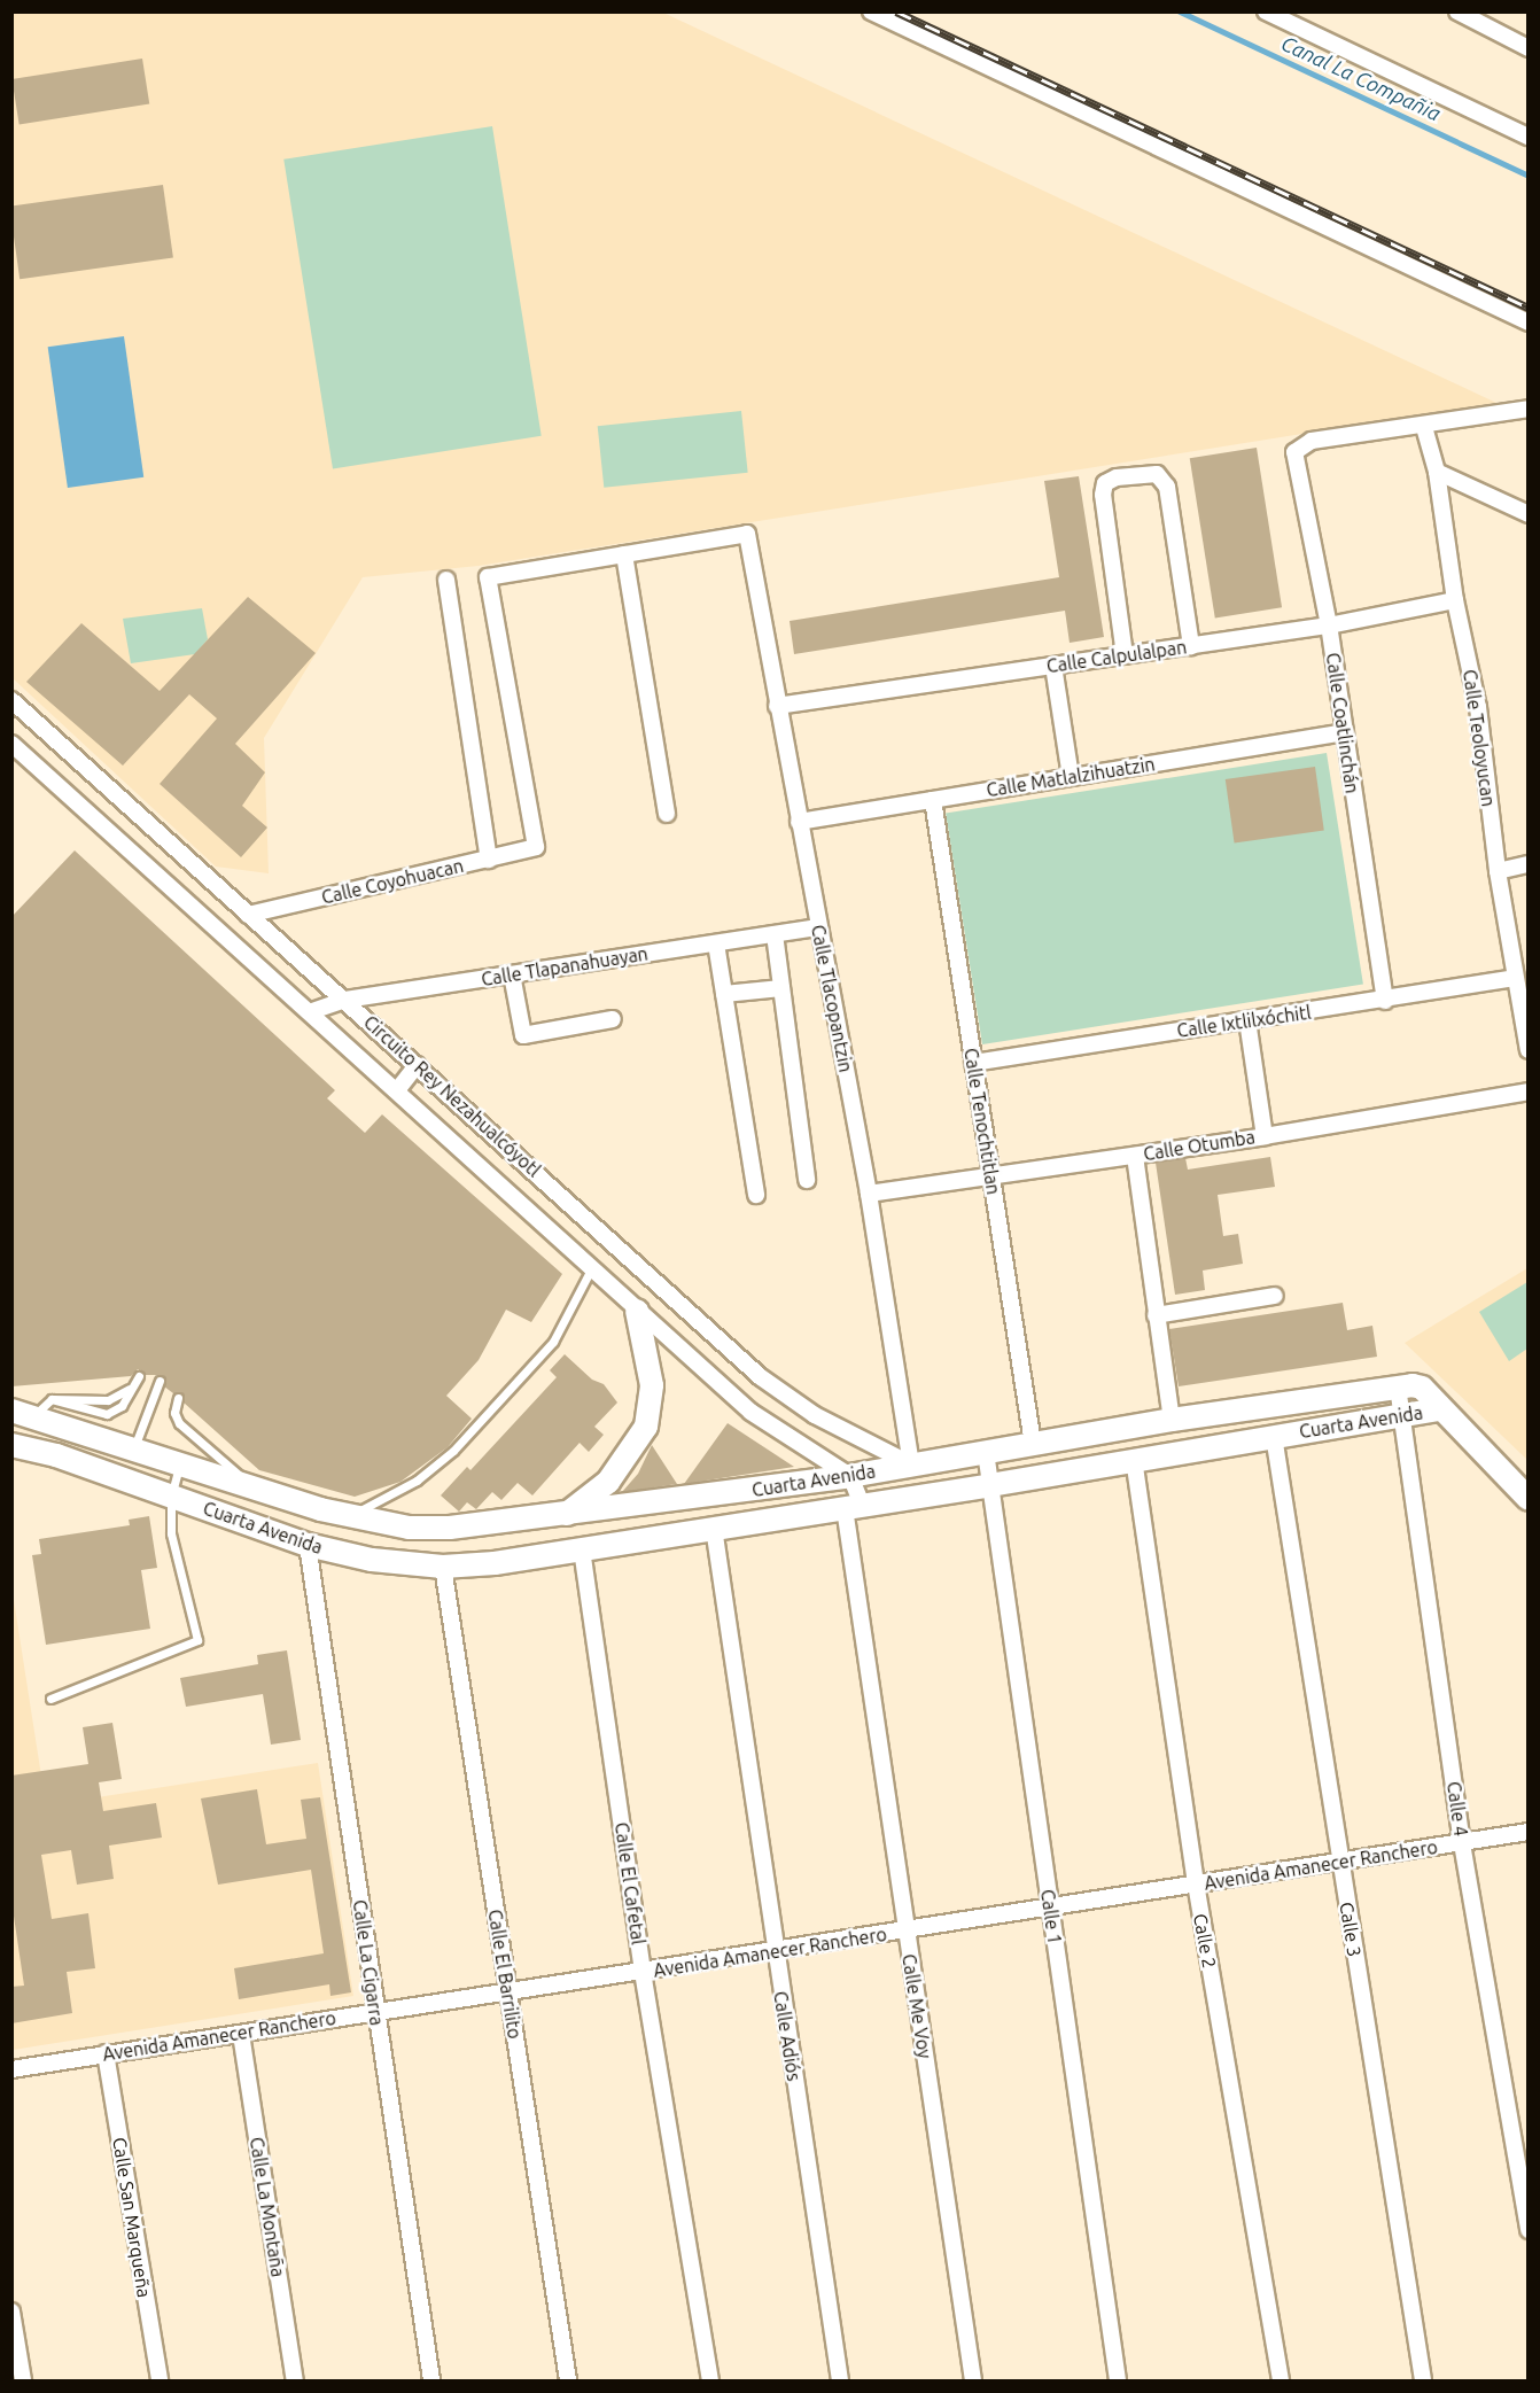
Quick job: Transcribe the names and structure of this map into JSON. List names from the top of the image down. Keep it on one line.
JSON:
{"streets":{"main road":["Cuarta Avenida"],"street":["Calle Calpulalpan","Calle Coatlinchán","Calle Teoloyucan","Calle Matlalzihuatzin","Calle Coyohuacan","Calle Tlapanahuayan","Calle Tlacopantzin","Calle Ixtlilxóchitl","Circuito Rey Nezahualcóyotl","Calle Tenochtitlan","Calle Otumba","Calle 4","Avenida Amanecer Ranchero","Calle El Cafetal","Calle 1","Calle 3","Calle 2","Calle La Cigarra","Calle El Barrilito","Calle Me Voy","Calle Adiós","Calle La Montaña","Calle San Marqueña"]},"crossings":[["Calle Calpulalpan","Calle Coatlinchán"],["Calle Calpulalpan","Calle Teoloyucan"],["Calle Calpulalpan","Calle Tlacopantzin"],["Calle Coatlinchán","Calle Teoloyucan"],["Calle Coatlinchán","Calle Matlalzihuatzin"],["Calle Coatlinchán","Calle Ixtlilxóchitl"],["Calle Teoloyucan","Calle Ixtlilxóchitl"],["Calle Matlalzihuatzin","Calle Tlacopantzin"],["Calle Matlalzihuatzin","Calle Tenochtitlan"],["Calle Coyohuacan","Calle Tlacopantzin"],["Calle Coyohuacan","Circuito Rey Nezahualcóyotl"],["Calle Tlapanahuayan","Calle Tlacopantzin"],["Calle Tlapanahuayan","Circuito Rey Nezahualcóyotl"],["Calle Tlacopantzin","Circuito Rey Nezahualcóyotl"],["Calle Tlacopantzin","Calle Otumba"],["Calle Tlacopantzin","Cuarta Avenida"],["Calle Ixtlilxóchitl","Calle Tenochtitlan"],["Circuito Rey Nezahualcóyotl","Cuarta Avenida"],["Calle Tenochtitlan","Calle Otumba"],["Calle Tenochtitlan","Cuarta Avenida"],["Cuarta Avenida","Calle 4"],["Cuarta Avenida","Calle El Cafetal"],["Cuarta Avenida","Calle 1"],["Cuarta Avenida","Calle 3"],["Cuarta Avenida","Calle 2"],["Cuarta Avenida","Calle La Cigarra"],["Cuarta Avenida","Calle El Barrilito"],["Cuarta Avenida","Calle Me Voy"],["Cuarta Avenida","Calle Adiós"],["Calle 4","Avenida Amanecer Ranchero"],["Avenida Amanecer Ranchero","Calle El Cafetal"],["Avenida Amanecer Ranchero","Calle 1"],["Avenida Amanecer Ranchero","Calle 3"],["Avenida Amanecer Ranchero","Calle 2"],["Avenida Amanecer Ranchero","Calle La Cigarra"],["Avenida Amanecer Ranchero","Calle El Barrilito"],["Avenida Amanecer Ranchero","Calle Me Voy"],["Avenida Amanecer Ranchero","Calle Adiós"],["Avenida Amanecer Ranchero","Calle La Montaña"],["Avenida Amanecer Ranchero","Calle San Marqueña"]],"water":["Canal La Compañia"]}
